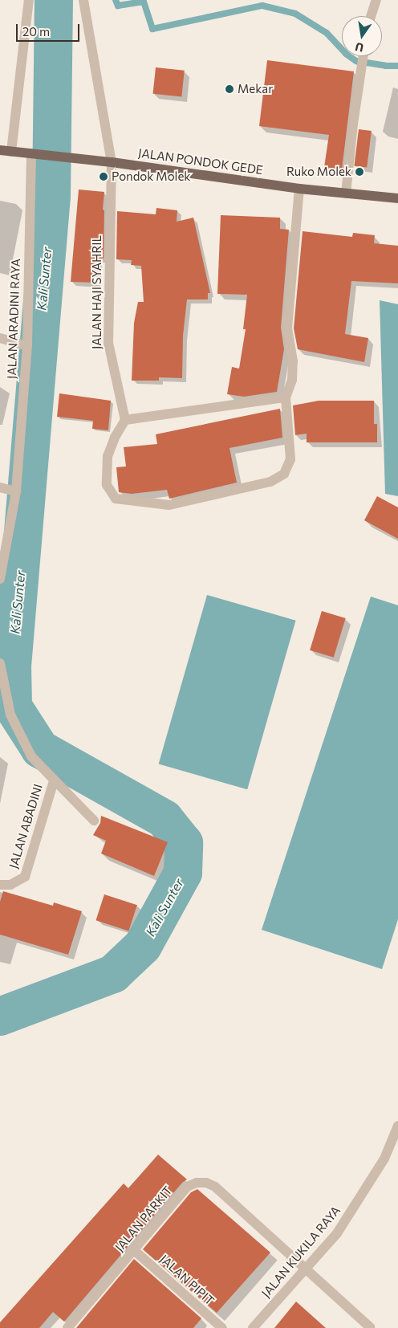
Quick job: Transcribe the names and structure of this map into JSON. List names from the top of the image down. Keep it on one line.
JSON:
{"streets":{"main road":["JALAN PONDOK GEDE"],"street":["JALAN HAJI SYAHRIL","JALAN ARADINI RAYA","JALAN ABADINI","JALAN PARKIT","JALAN KUKILA RAYA","JALAN PIPIT"]},"crossings":[["JALAN PONDOK GEDE","JALAN HAJI SYAHRIL"],["JALAN PONDOK GEDE","JALAN ARADINI RAYA"],["JALAN PARKIT","JALAN KUKILA RAYA"],["JALAN PARKIT","JALAN PIPIT"]],"water":["Kali Sunter"],"places":["Mekar","Ruko Molek","Pondok Molek"],"scale_bar":"20 m","north":"bottom"}
